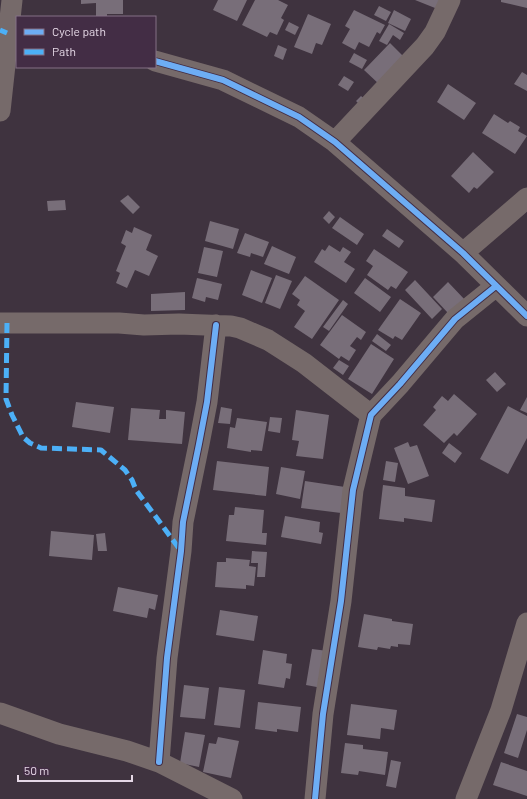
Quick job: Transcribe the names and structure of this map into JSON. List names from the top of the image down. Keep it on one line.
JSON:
{"legend":["Cycle path","Path"],"scale_bar":"50 m"}
